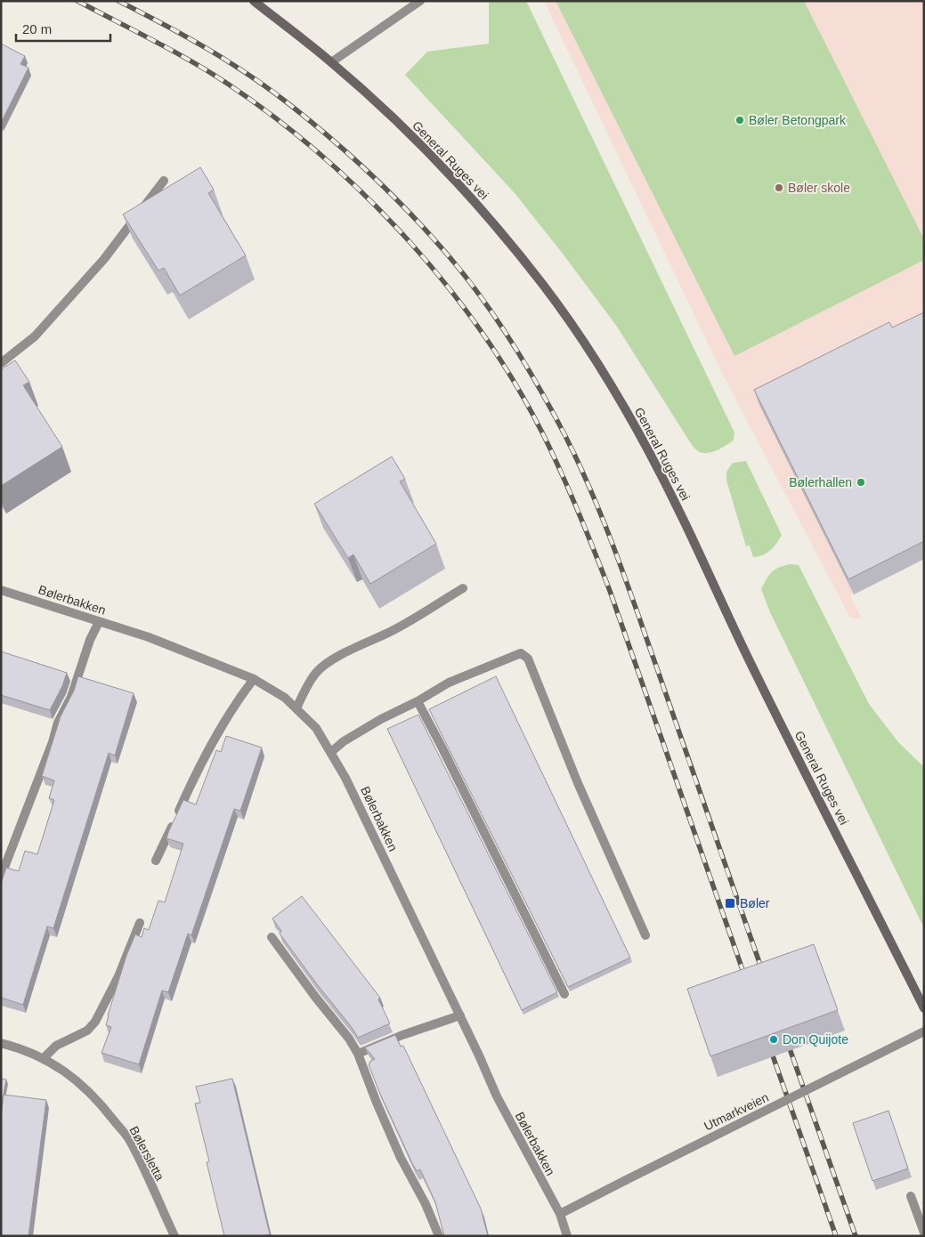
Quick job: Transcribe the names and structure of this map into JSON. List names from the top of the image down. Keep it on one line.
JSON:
{"streets":{"main road":["General Ruges vei"],"street":["Bølerbakken","Utmarkveien","Bølersletta"]},"crossings":[["Bølerbakken","Utmarkveien"]],"places":{"other":["Bøler Betongpark","Bøler skole","Bølerhallen","Don Quijote"],"transit":["Bøler"]},"scale_bar":"20 m"}
